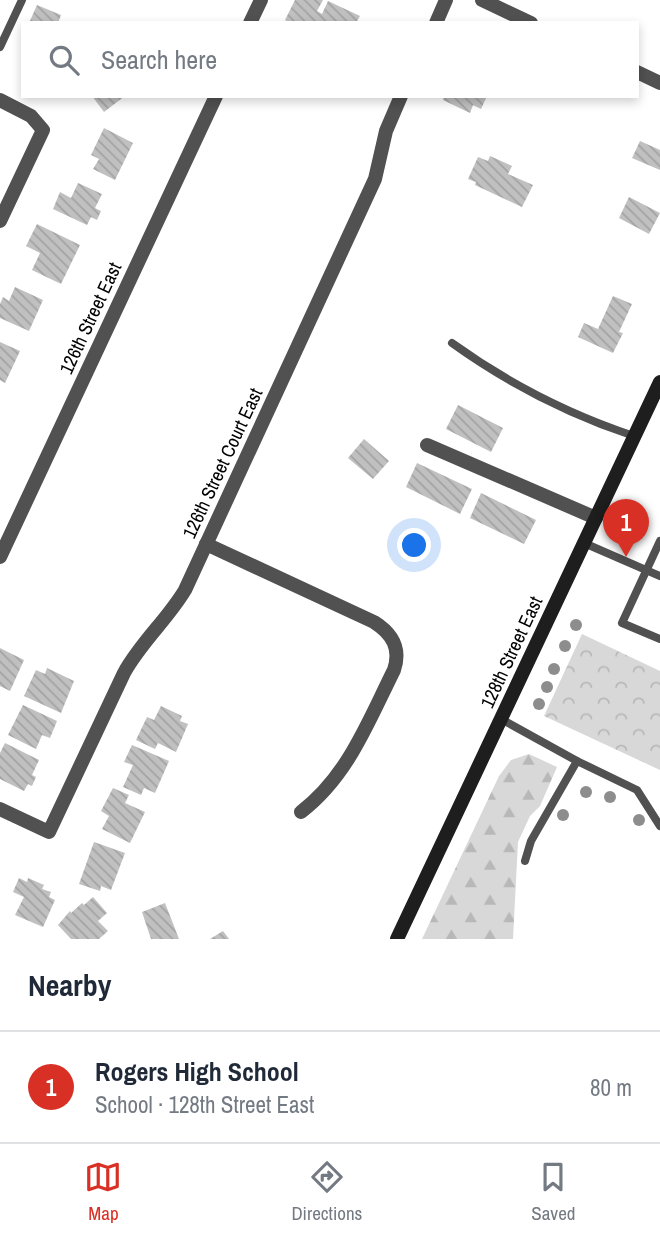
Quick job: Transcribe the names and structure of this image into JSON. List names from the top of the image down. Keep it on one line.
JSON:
{"streets":{"street":["126th Street East","126th Street Court East","128th Street East"]},"page":{"search":"Search here","pins":"1","heading":"Nearby","list":[{"mark":"1","name":"Rogers High School","note":"School · 128th Street East","value":"80 m"}],"nav":["Map","Directions","Saved"]}}
